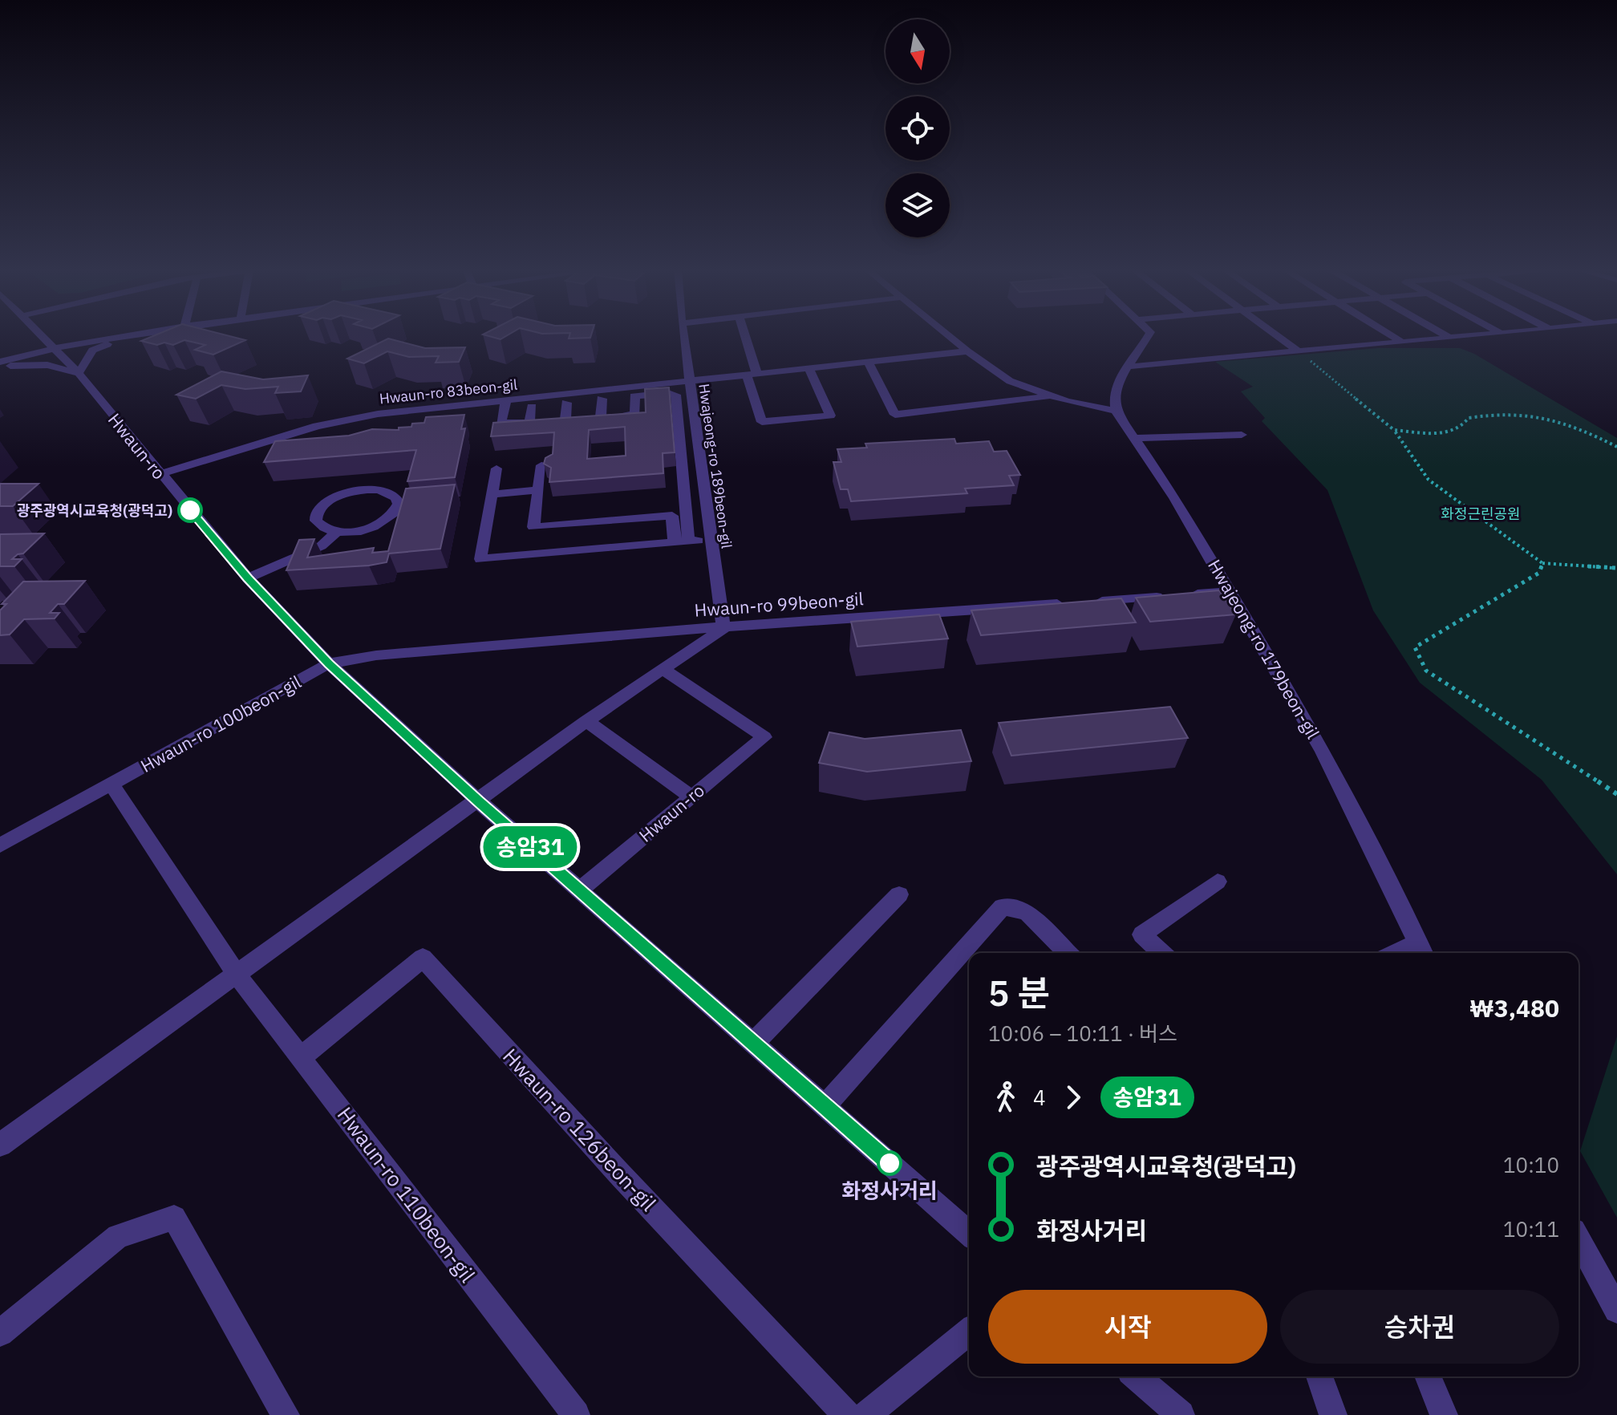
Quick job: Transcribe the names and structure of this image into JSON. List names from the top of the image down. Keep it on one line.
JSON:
{"streets":{"street":["Hwaun-ro 83beon-gil","Hwaun-ro","Hwajeong-ro 189beon-gil","Hwaun-ro 99beon-gil","Hwajeong-ro 179beon-gil","Hwaun-ro 100beon-gil","Hwaun-ro 126beon-gil","Hwaun-ro 110beon-gil"]},"crossings":[["Hwaun-ro 83beon-gil","Hwaun-ro"],["Hwaun-ro 83beon-gil","Hwajeong-ro 189beon-gil"],["Hwaun-ro","Hwaun-ro 99beon-gil"],["Hwaun-ro","Hwaun-ro 100beon-gil"],["Hwajeong-ro 189beon-gil","Hwaun-ro 99beon-gil"],["Hwaun-ro 99beon-gil","Hwajeong-ro 179beon-gil"],["Hwaun-ro 99beon-gil","Hwaun-ro 100beon-gil"],["Hwaun-ro 126beon-gil","Hwaun-ro 110beon-gil"]],"parks":["화정근린공원"],"places":["광주광역시교육청(광덕고)","화정사거리"],"lines":["bus line 송암31"],"north":"bottom","page":{"on_map":"송암31","heading":["5 분","10:06 – 10:11 · 버스","₩3,480"],"legs":["4","송암31"],"list":[{"name":"광주광역시교육청(광덕고)","value":"10:10"},{"name":"화정사거리","value":"10:11"}],"buttons":["시작","승차권"]}}
